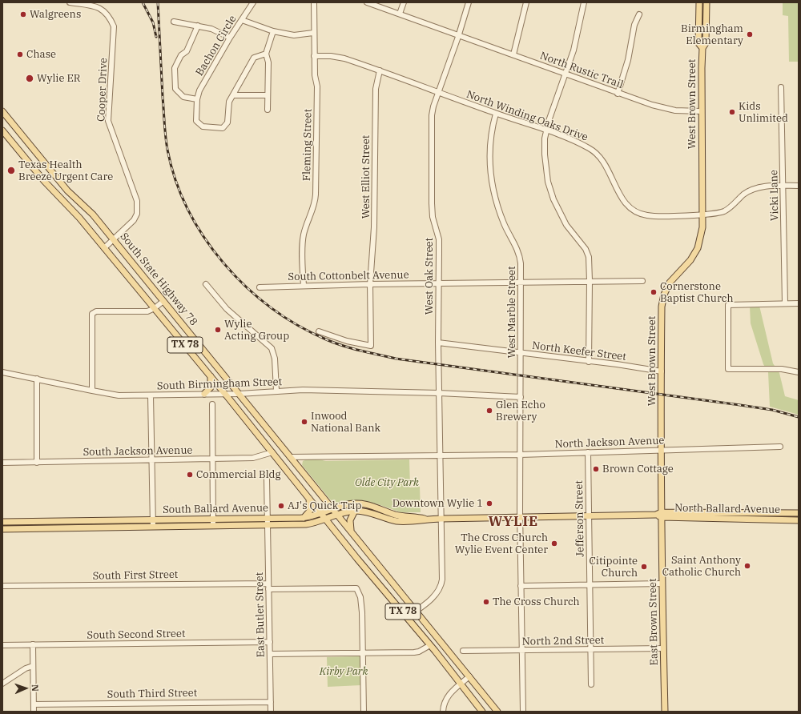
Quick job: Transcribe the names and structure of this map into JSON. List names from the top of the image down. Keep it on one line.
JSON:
{"streets":{"main road":["West Brown Street","South State Highway 78","TX 78","South Ballard Avenue","North Ballard Avenue","East Brown Street"],"street":["Bachon Circle","North Rustic Trail","Cooper Drive","North Winding Oaks Drive","Fleming Street","West Elliot Street","Vicki Lane","South Cottonbelt Avenue","West Oak Street","West Marble Street","North Keefer Street","South Birmingham Street","North Jackson Avenue","South Jackson Avenue","Jefferson Street","South First Street","East Butler Street","South Second Street","North 2nd Street","South Third Street"]},"crossings":[["North Rustic Trail","West Brown Street"],["North Rustic Trail","West Oak Street"],["Cooper Drive","South State Highway 78"],["West Brown Street","North Winding Oaks Drive"],["West Brown Street","North Keefer Street"],["West Brown Street","North Jackson Avenue"],["West Brown Street","North Ballard Avenue"],["West Brown Street","East Brown Street"],["North Winding Oaks Drive","Fleming Street"],["North Winding Oaks Drive","West Elliot Street"],["North Winding Oaks Drive","Vicki Lane"],["North Winding Oaks Drive","West Oak Street"],["North Winding Oaks Drive","West Marble Street"],["Fleming Street","South Cottonbelt Avenue"],["West Elliot Street","South Cottonbelt Avenue"],["South Cottonbelt Avenue","West Oak Street"],["South Cottonbelt Avenue","West Marble Street"],["West Oak Street","TX 78"],["West Oak Street","North Keefer Street"],["West Oak Street","South Birmingham Street"],["West Oak Street","North Jackson Avenue"],["West Oak Street","South Ballard Avenue"],["West Oak Street","North Ballard Avenue"],["South State Highway 78","TX 78"],["South State Highway 78","South Birmingham Street"],["South State Highway 78","South Jackson Avenue"],["South State Highway 78","South Ballard Avenue"],["West Marble Street","North Keefer Street"],["West Marble Street","South Birmingham Street"],["West Marble Street","North Jackson Avenue"],["West Marble Street","North Ballard Avenue"],["West Marble Street","North 2nd Street"],["TX 78","South Ballard Avenue"],["North Jackson Avenue","Jefferson Street"],["South Ballard Avenue","North Ballard Avenue"],["South Ballard Avenue","East Butler Street"],["North Ballard Avenue","Jefferson Street"],["North Ballard Avenue","East Brown Street"],["Jefferson Street","North 2nd Street"],["South First Street","East Butler Street"],["East Butler Street","South Second Street"],["East Butler Street","South Third Street"],["East Brown Street","North 2nd Street"]],"districts":["WYLIE"],"parks":["Olde City Park","Kirby Park"],"places":["Walgreens","Birmingham Elementary","Chase","Wylie ER","Kids Unlimited","Texas Health Breeze Urgent Care","Cornerstone Baptist Church","Wylie Acting Group","Glen Echo Brewery","Inwood National Bank","Brown Cottage","Commercial Bldg","Downtown Wylie 1","AJ's Quick Trip","The Cross Church Wylie Event Center","Saint Anthony Catholic Church","Citipointe Church","The Cross Church"],"north":"right"}
